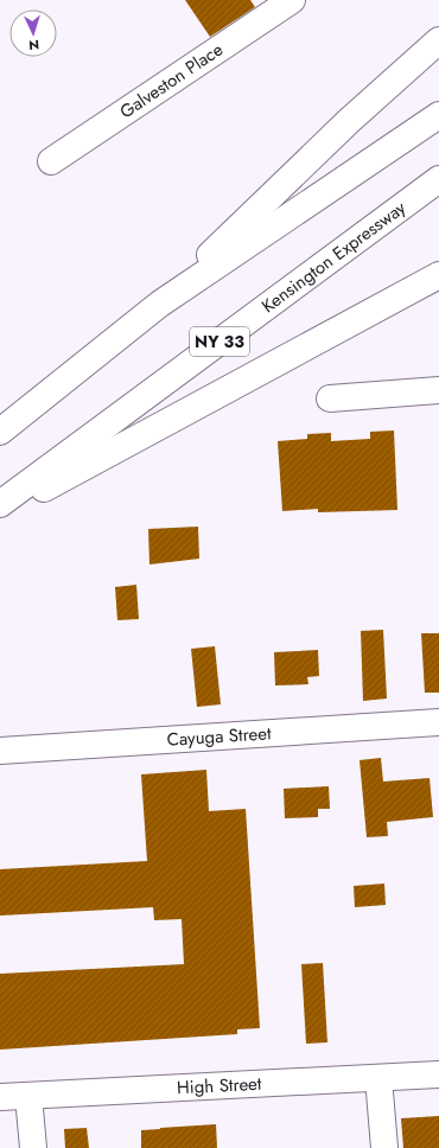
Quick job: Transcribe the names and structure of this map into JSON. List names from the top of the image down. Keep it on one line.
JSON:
{"streets":{"main road":["Galveston Place","Kensington Expressway","NY 33","Cayuga Street","High Street"]},"north":"bottom"}
